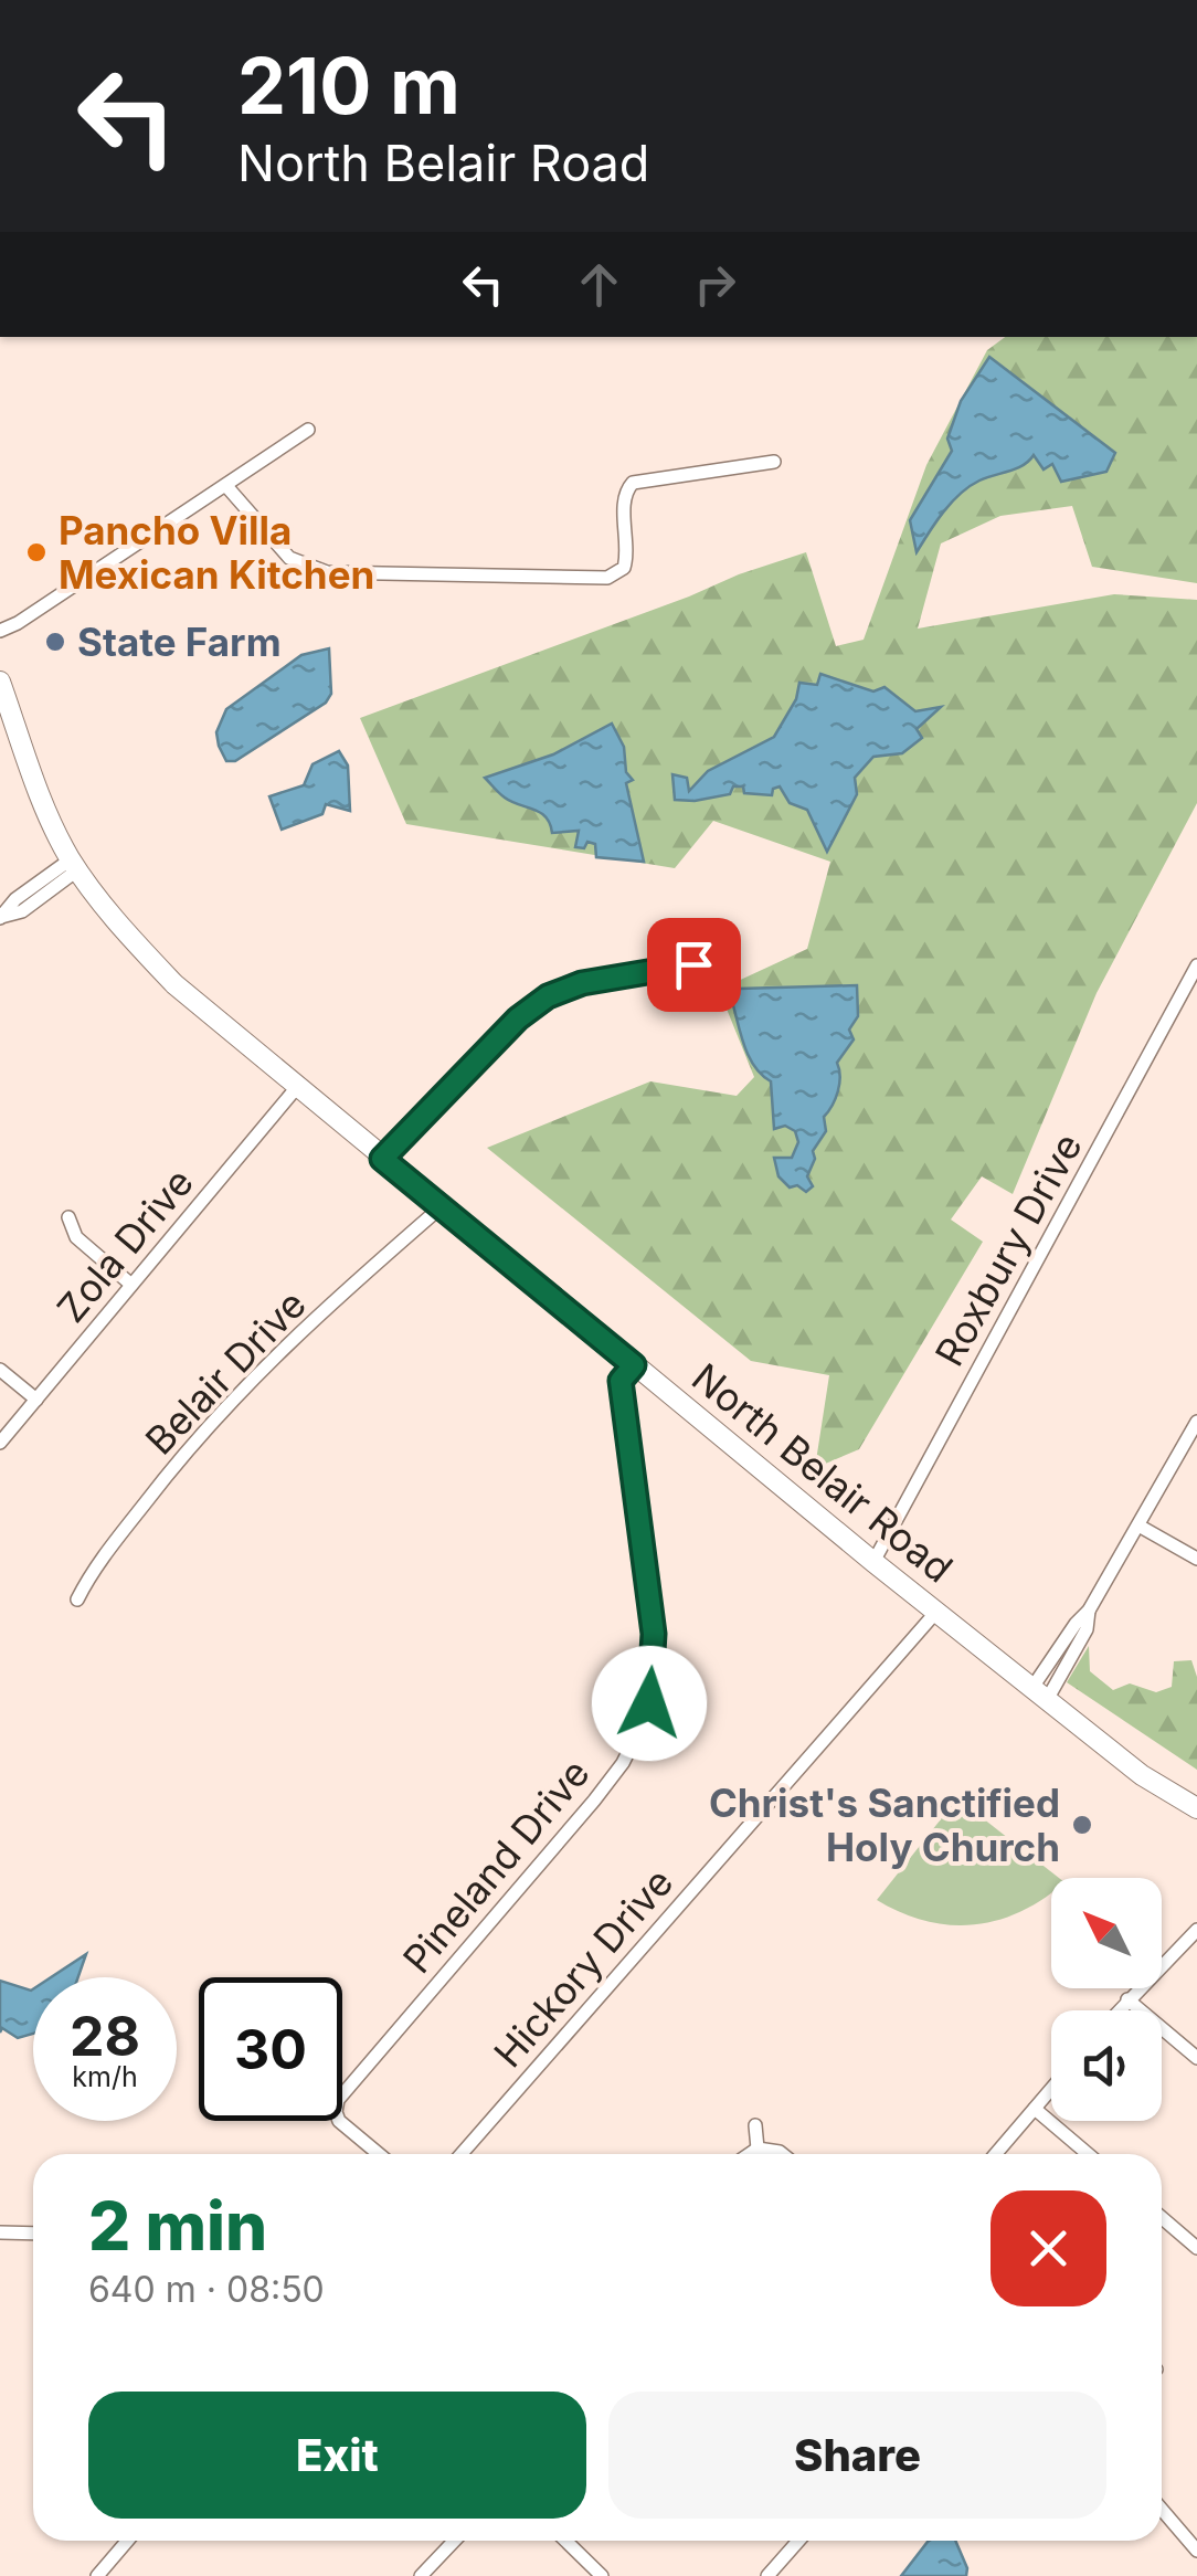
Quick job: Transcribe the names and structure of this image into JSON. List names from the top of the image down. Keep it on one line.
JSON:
{"streets":{"main road":["North Belair Road"],"street":["Zola Drive","Roxbury Drive","Belair Drive","Pineland Drive","Hickory Drive"]},"crossings":[["Zola Drive","North Belair Road"],["Roxbury Drive","North Belair Road"],["Belair Drive","North Belair Road"],["North Belair Road","Pineland Drive"],["North Belair Road","Hickory Drive"]],"places":["Pancho Villa Mexican Kitchen","State Farm","Christ's Sanctified Holy Church"],"north":"top left","page":{"turn":["210 m","North Belair Road"],"speed":"28 km/h","limit":"30","heading":["2 min","640 m · 08:50"],"buttons":["Exit","Share"]}}
